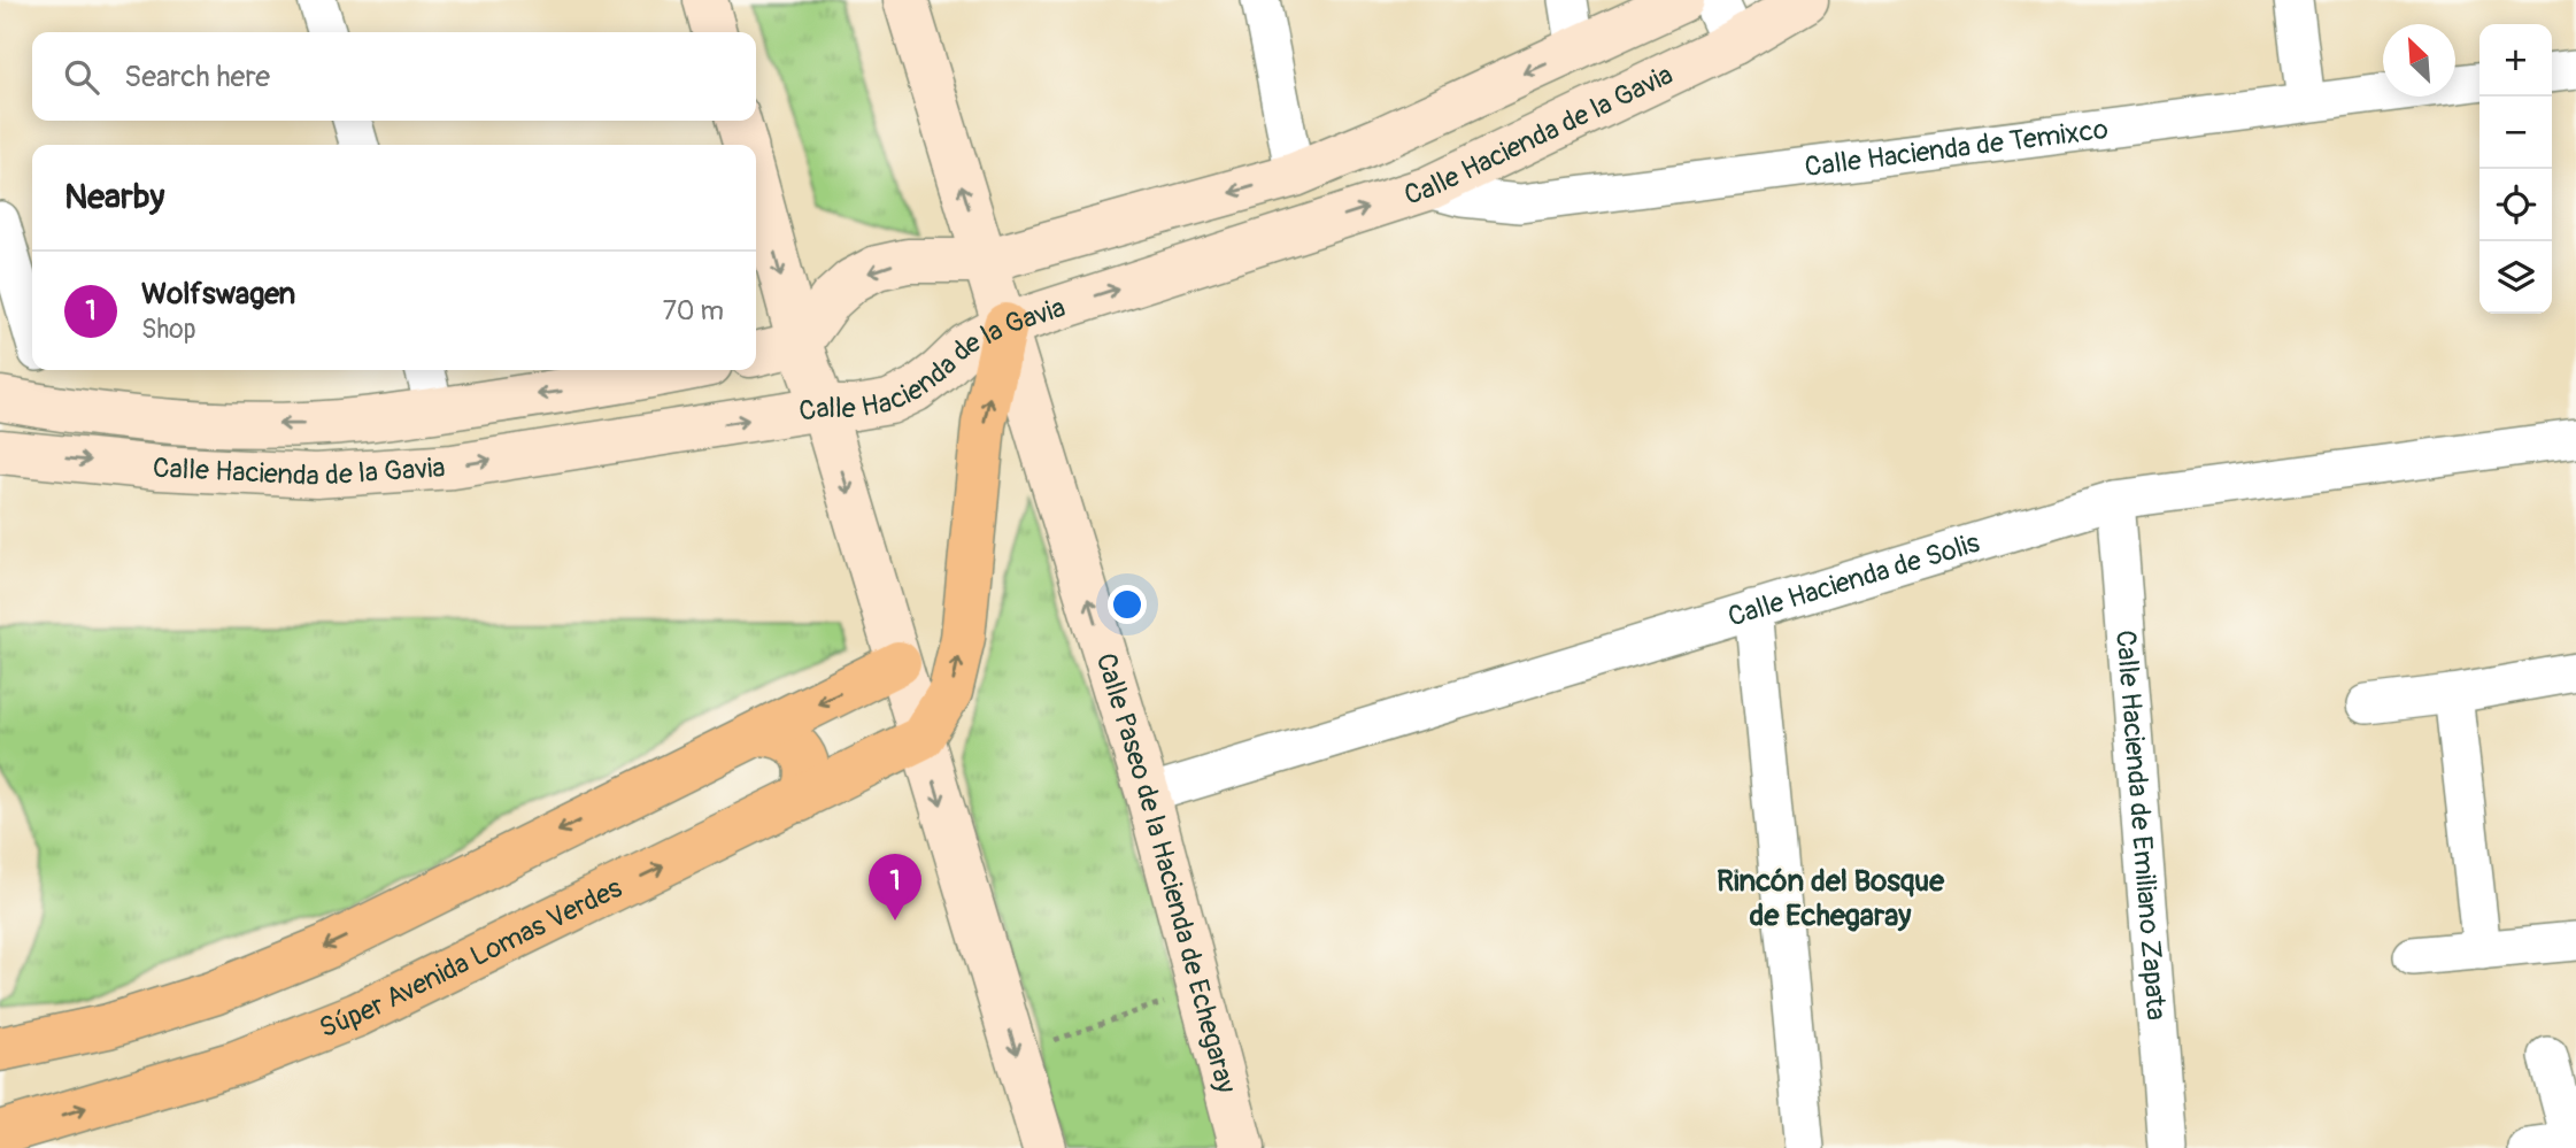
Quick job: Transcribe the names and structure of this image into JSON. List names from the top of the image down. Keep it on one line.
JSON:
{"streets":{"main road":["Calle Hacienda de la Gavia","Calle Paseo de la Hacienda de Echegaray","Súper Avenida Lomas Verdes"],"street":["Calle Hacienda de Temixco","Calle Hacienda de Solis","Calle Hacienda de Emiliano Zapata"]},"crossings":[["Calle Hacienda de la Gavia","Calle Hacienda de Temixco"],["Calle Hacienda de la Gavia","Calle Paseo de la Hacienda de Echegaray"],["Calle Hacienda de Solis","Calle Hacienda de Emiliano Zapata"],["Calle Hacienda de Solis","Calle Paseo de la Hacienda de Echegaray"]],"districts":["Rincón del Bosque de Echegaray"],"north":"top left","page":{"map_buttons":["+","−"],"search":"Search here","heading":"Nearby","list":[{"mark":"1","name":"Wolfswagen","note":"Shop","value":"70 m"}],"pins":"1"}}
